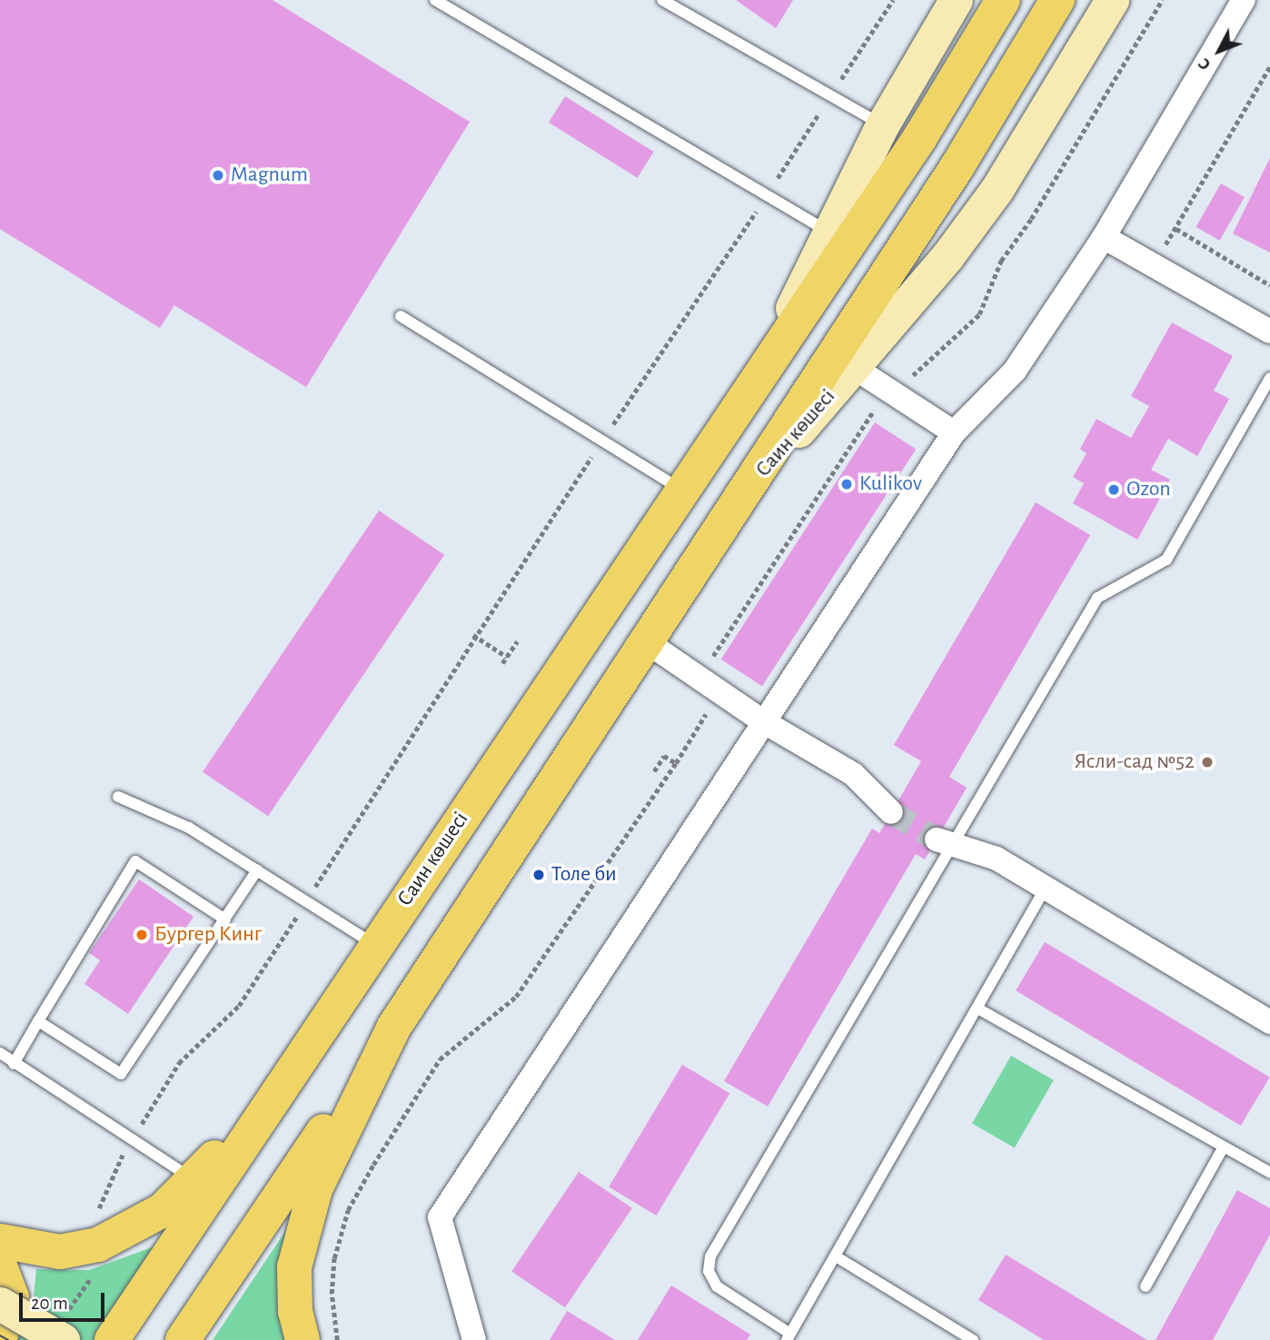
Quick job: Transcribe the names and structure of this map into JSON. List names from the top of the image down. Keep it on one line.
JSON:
{"streets":{"main road":["Саин көшесі"]},"places":["Magnum","Kulikov","Ozon","Ясли-сад №52","Толе би","Бургер Кинг"],"scale_bar":"20 m","north":"bottom left"}
